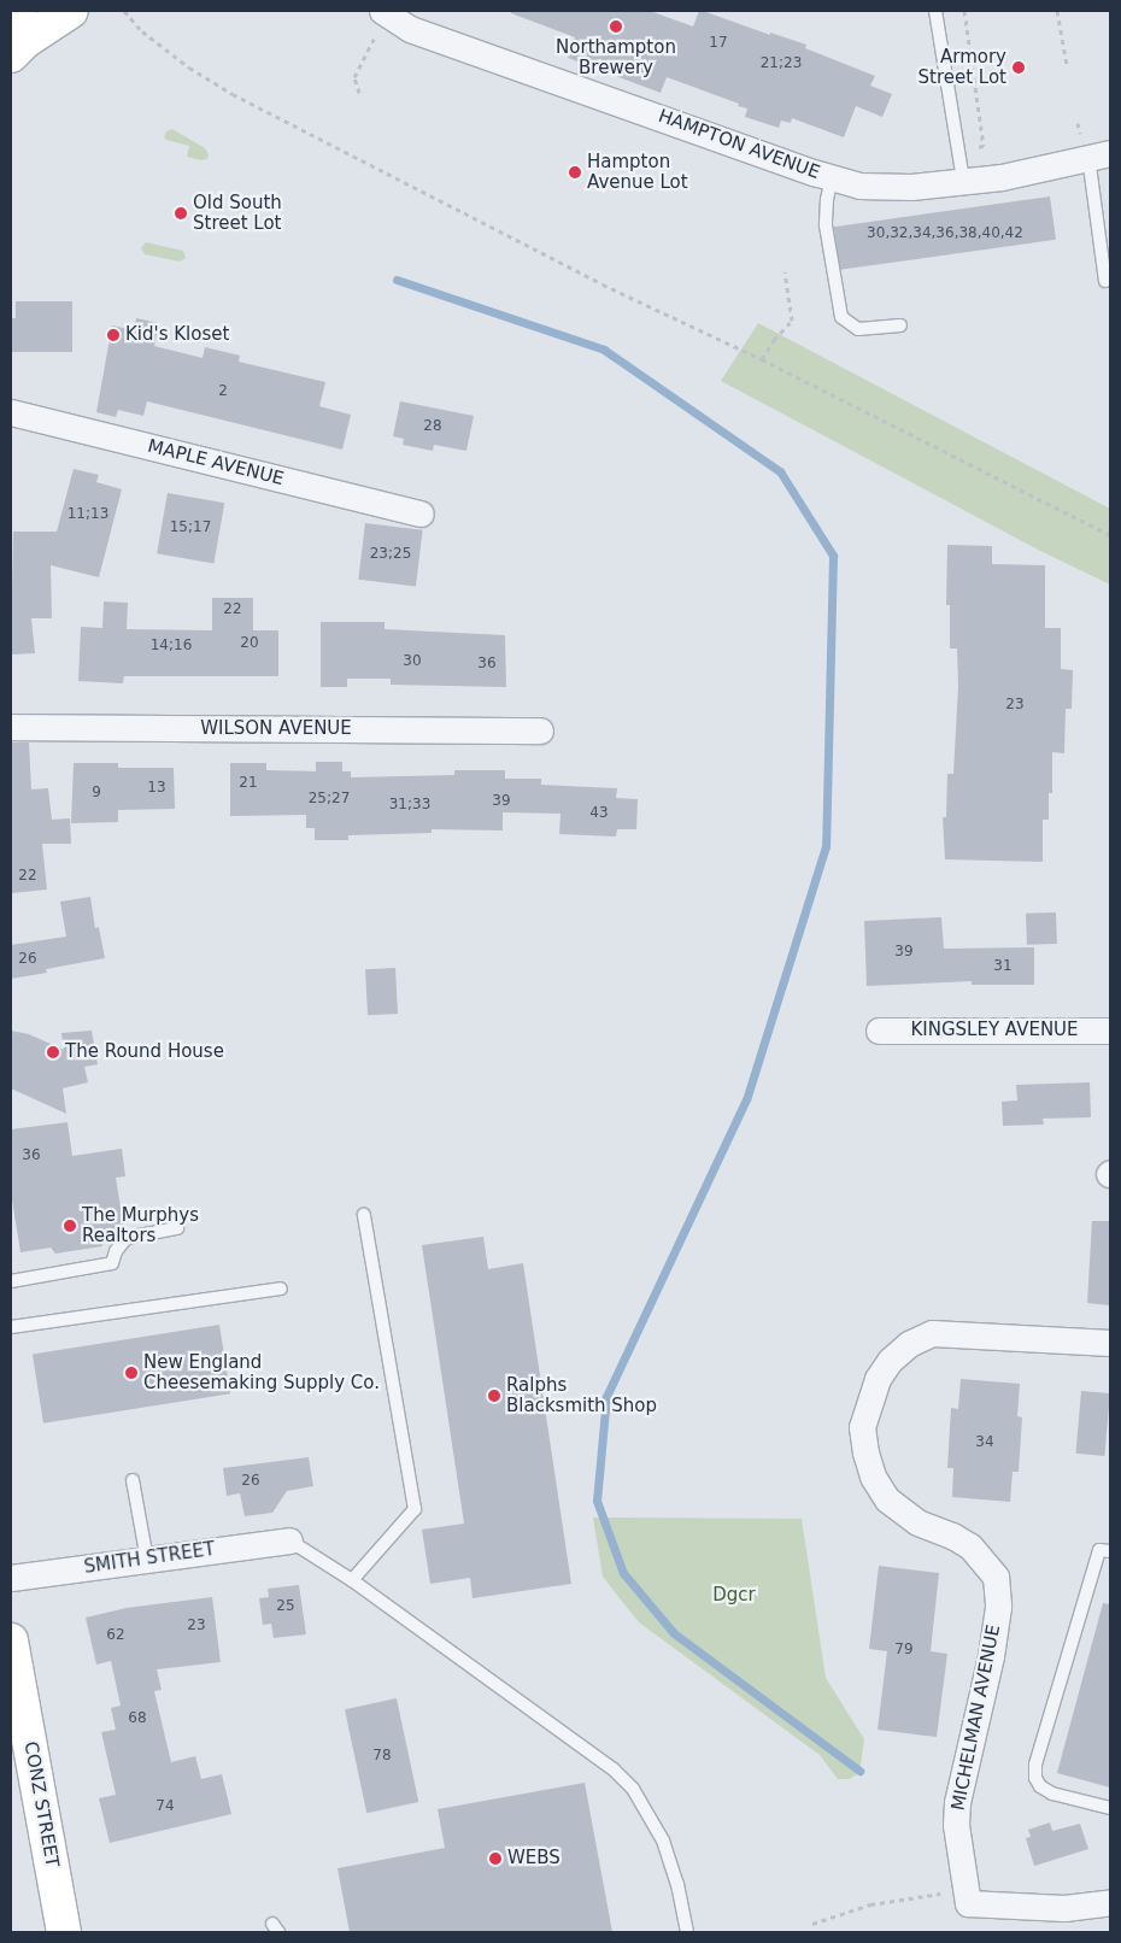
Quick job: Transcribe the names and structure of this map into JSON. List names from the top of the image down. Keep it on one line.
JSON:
{"streets":{"main road":["CONZ STREET"],"street":["HAMPTON AVENUE","MAPLE AVENUE","WILSON AVENUE","KINGSLEY AVENUE","SMITH STREET","MICHELMAN AVENUE"]},"parks":["Dgcr"],"places":["Northampton Brewery","Armory Street Lot","Hampton Avenue Lot","Old South Street Lot","Kid's Kloset","The Round House","The Murphys Realtors","New England Cheesemaking Supply Co.","Ralphs Blacksmith Shop","WEBS"],"house_numbers":["17","21;23","30,32,34,36,38,40,42","2","28","11;13","15;17","23;25","22","20","14;16","30","36","23","21","13","9","25;27","39","31;33","43","22","39","26","31","36","34","26","25","23","62","79","68","78","74"]}
